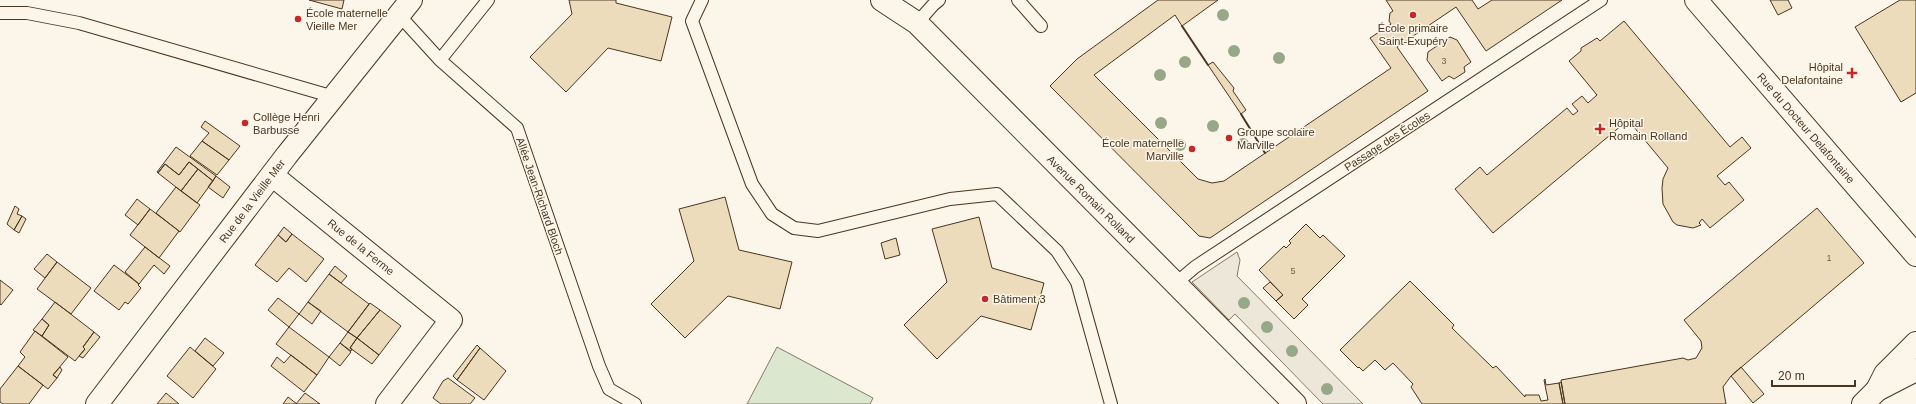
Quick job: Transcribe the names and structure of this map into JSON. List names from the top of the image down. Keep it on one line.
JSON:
{"streets":{"main road":["Rue du Docteur Delafontaine","Avenue Romain Rolland","Rue de la Vieille Mer","Rue de la Ferme"],"lane":["Passage des Écoles","Allée Jean-Richard Bloch"]},"crossings":[["Passage des Écoles","Avenue Romain Rolland"],["Allée Jean-Richard Bloch","Rue de la Vieille Mer"],["Rue de la Vieille Mer","Rue de la Ferme"]],"places":{"other":["École primaire Saint-Exupéry","École maternelle Vieille Mer","Collège Henri Barbusse","Groupe scolaire Marville","École maternelle Marville","Bâtiment 3"],"health":["Hôpital Delafontaine","Hôpital Romain Rolland"]},"house_numbers":["3","1","5"],"scale_bar":"20 m"}
